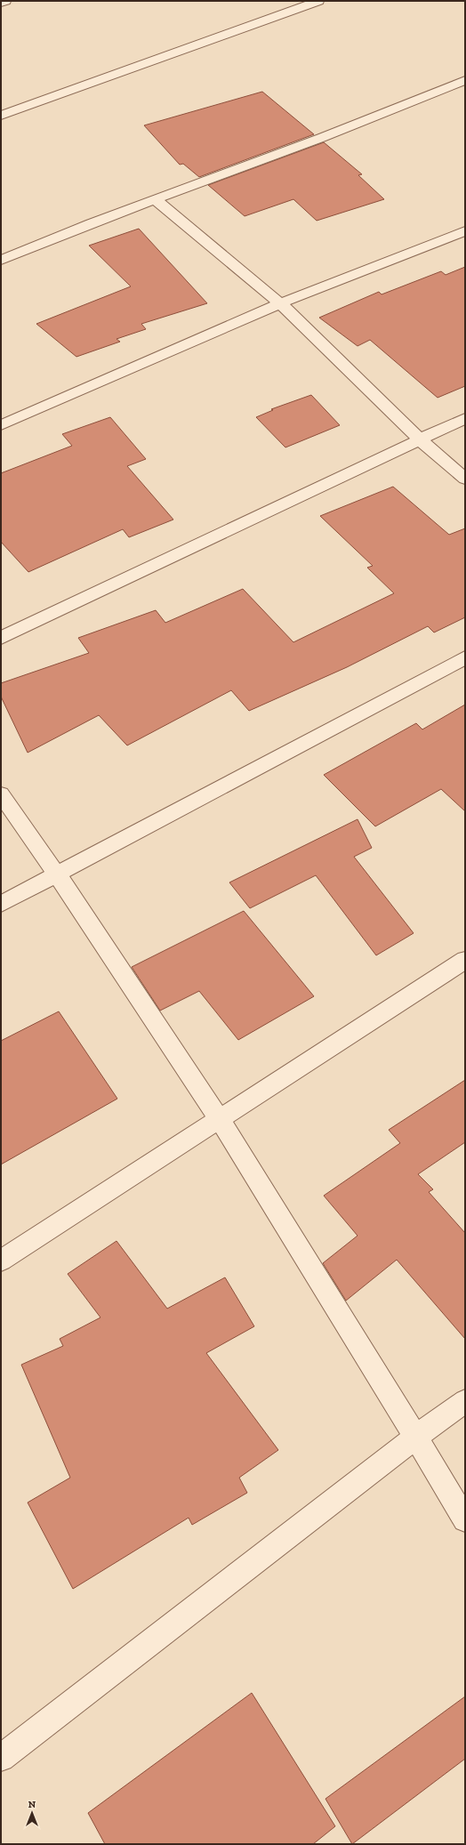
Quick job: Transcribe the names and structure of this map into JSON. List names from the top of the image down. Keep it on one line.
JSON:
{"north":"top"}
